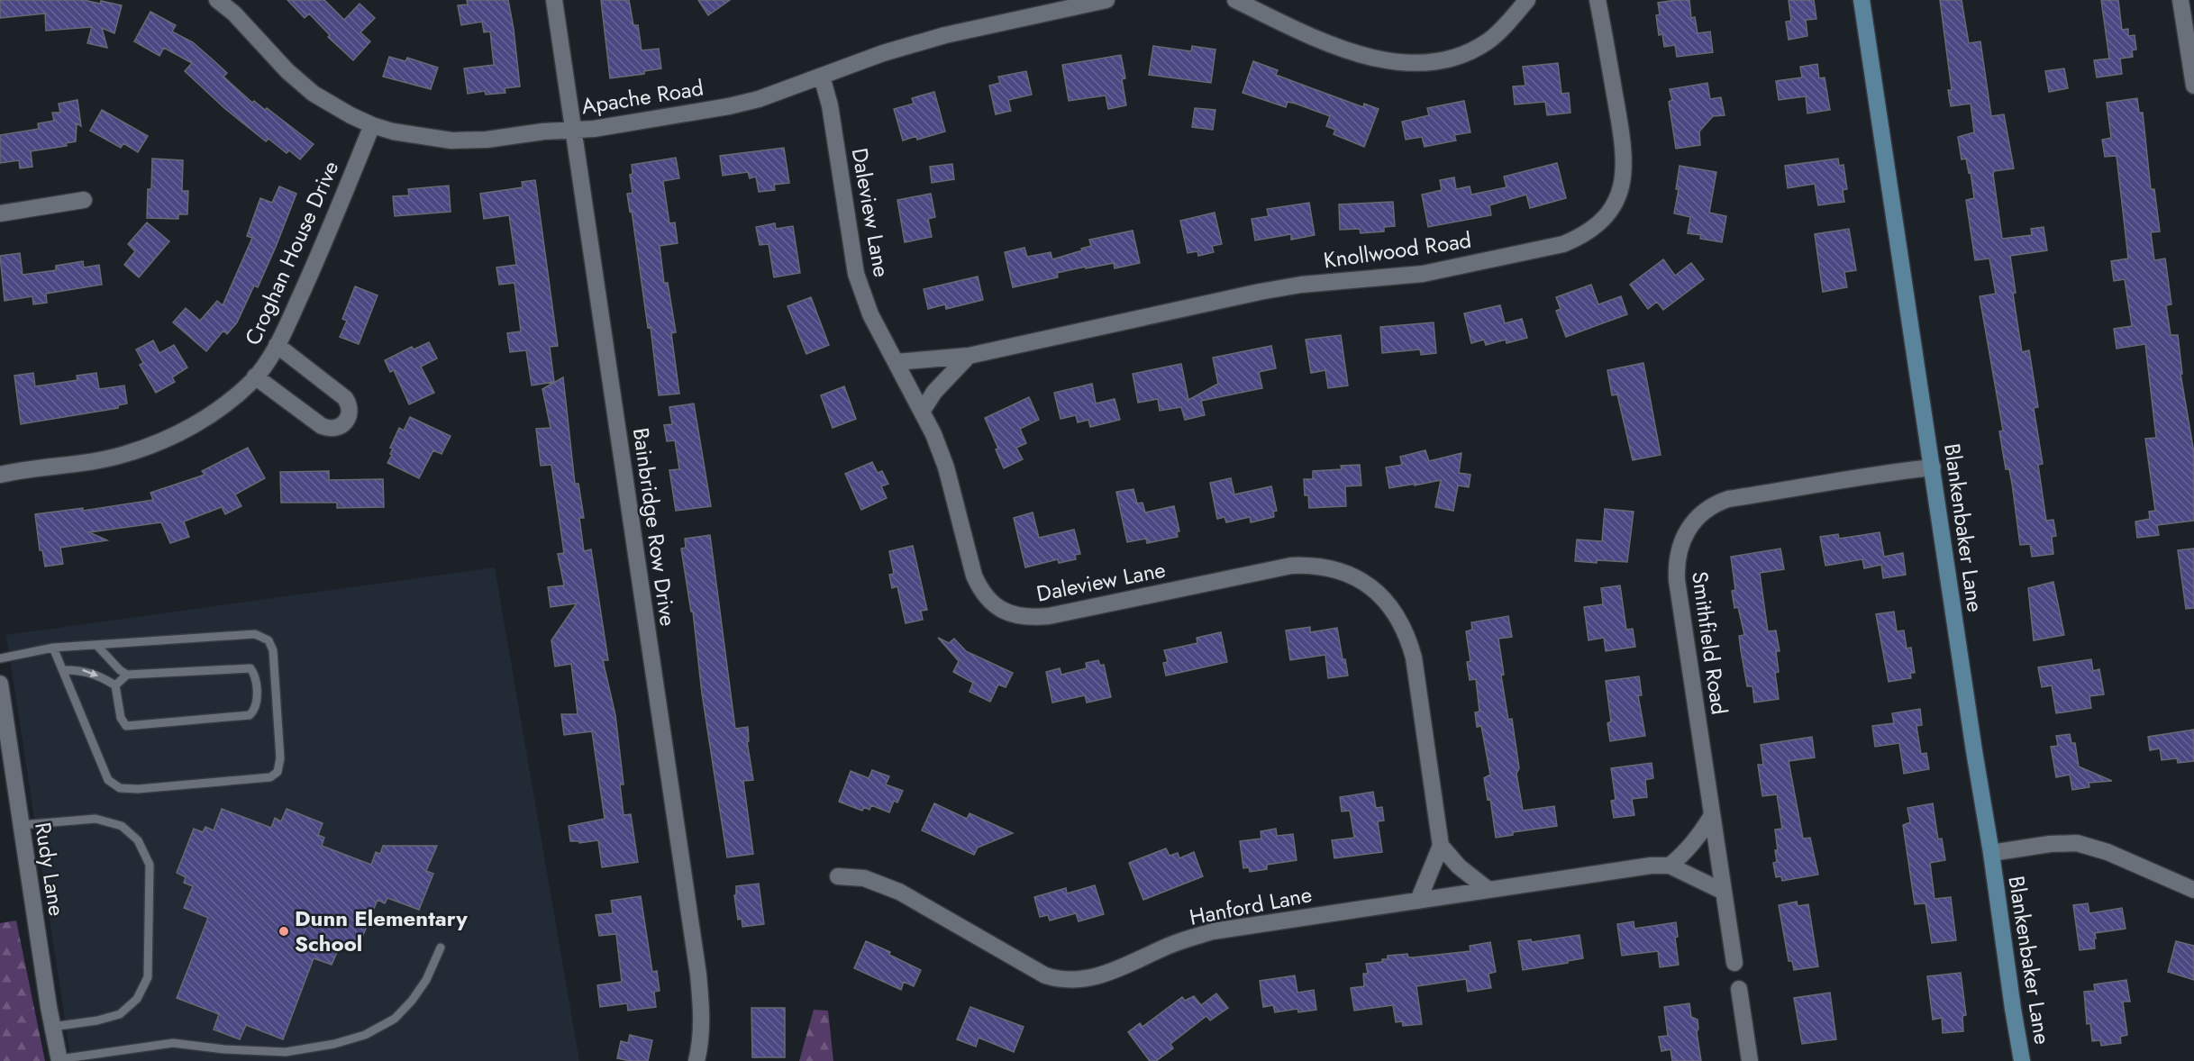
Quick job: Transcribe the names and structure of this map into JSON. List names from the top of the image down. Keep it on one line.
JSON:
{"streets":{"street":["Apache Road","Daleview Lane","Knollwood Road","Croghan House Drive","Bainbridge Row Drive","Blankenbaker Lane","Smithfield Road","Rudy Lane","Hanford Lane"]},"crossings":[["Apache Road","Daleview Lane"],["Apache Road","Croghan House Drive"],["Apache Road","Bainbridge Row Drive"],["Daleview Lane","Knollwood Road"],["Blankenbaker Lane","Smithfield Road"]],"places":["Dunn Elementary School"]}
